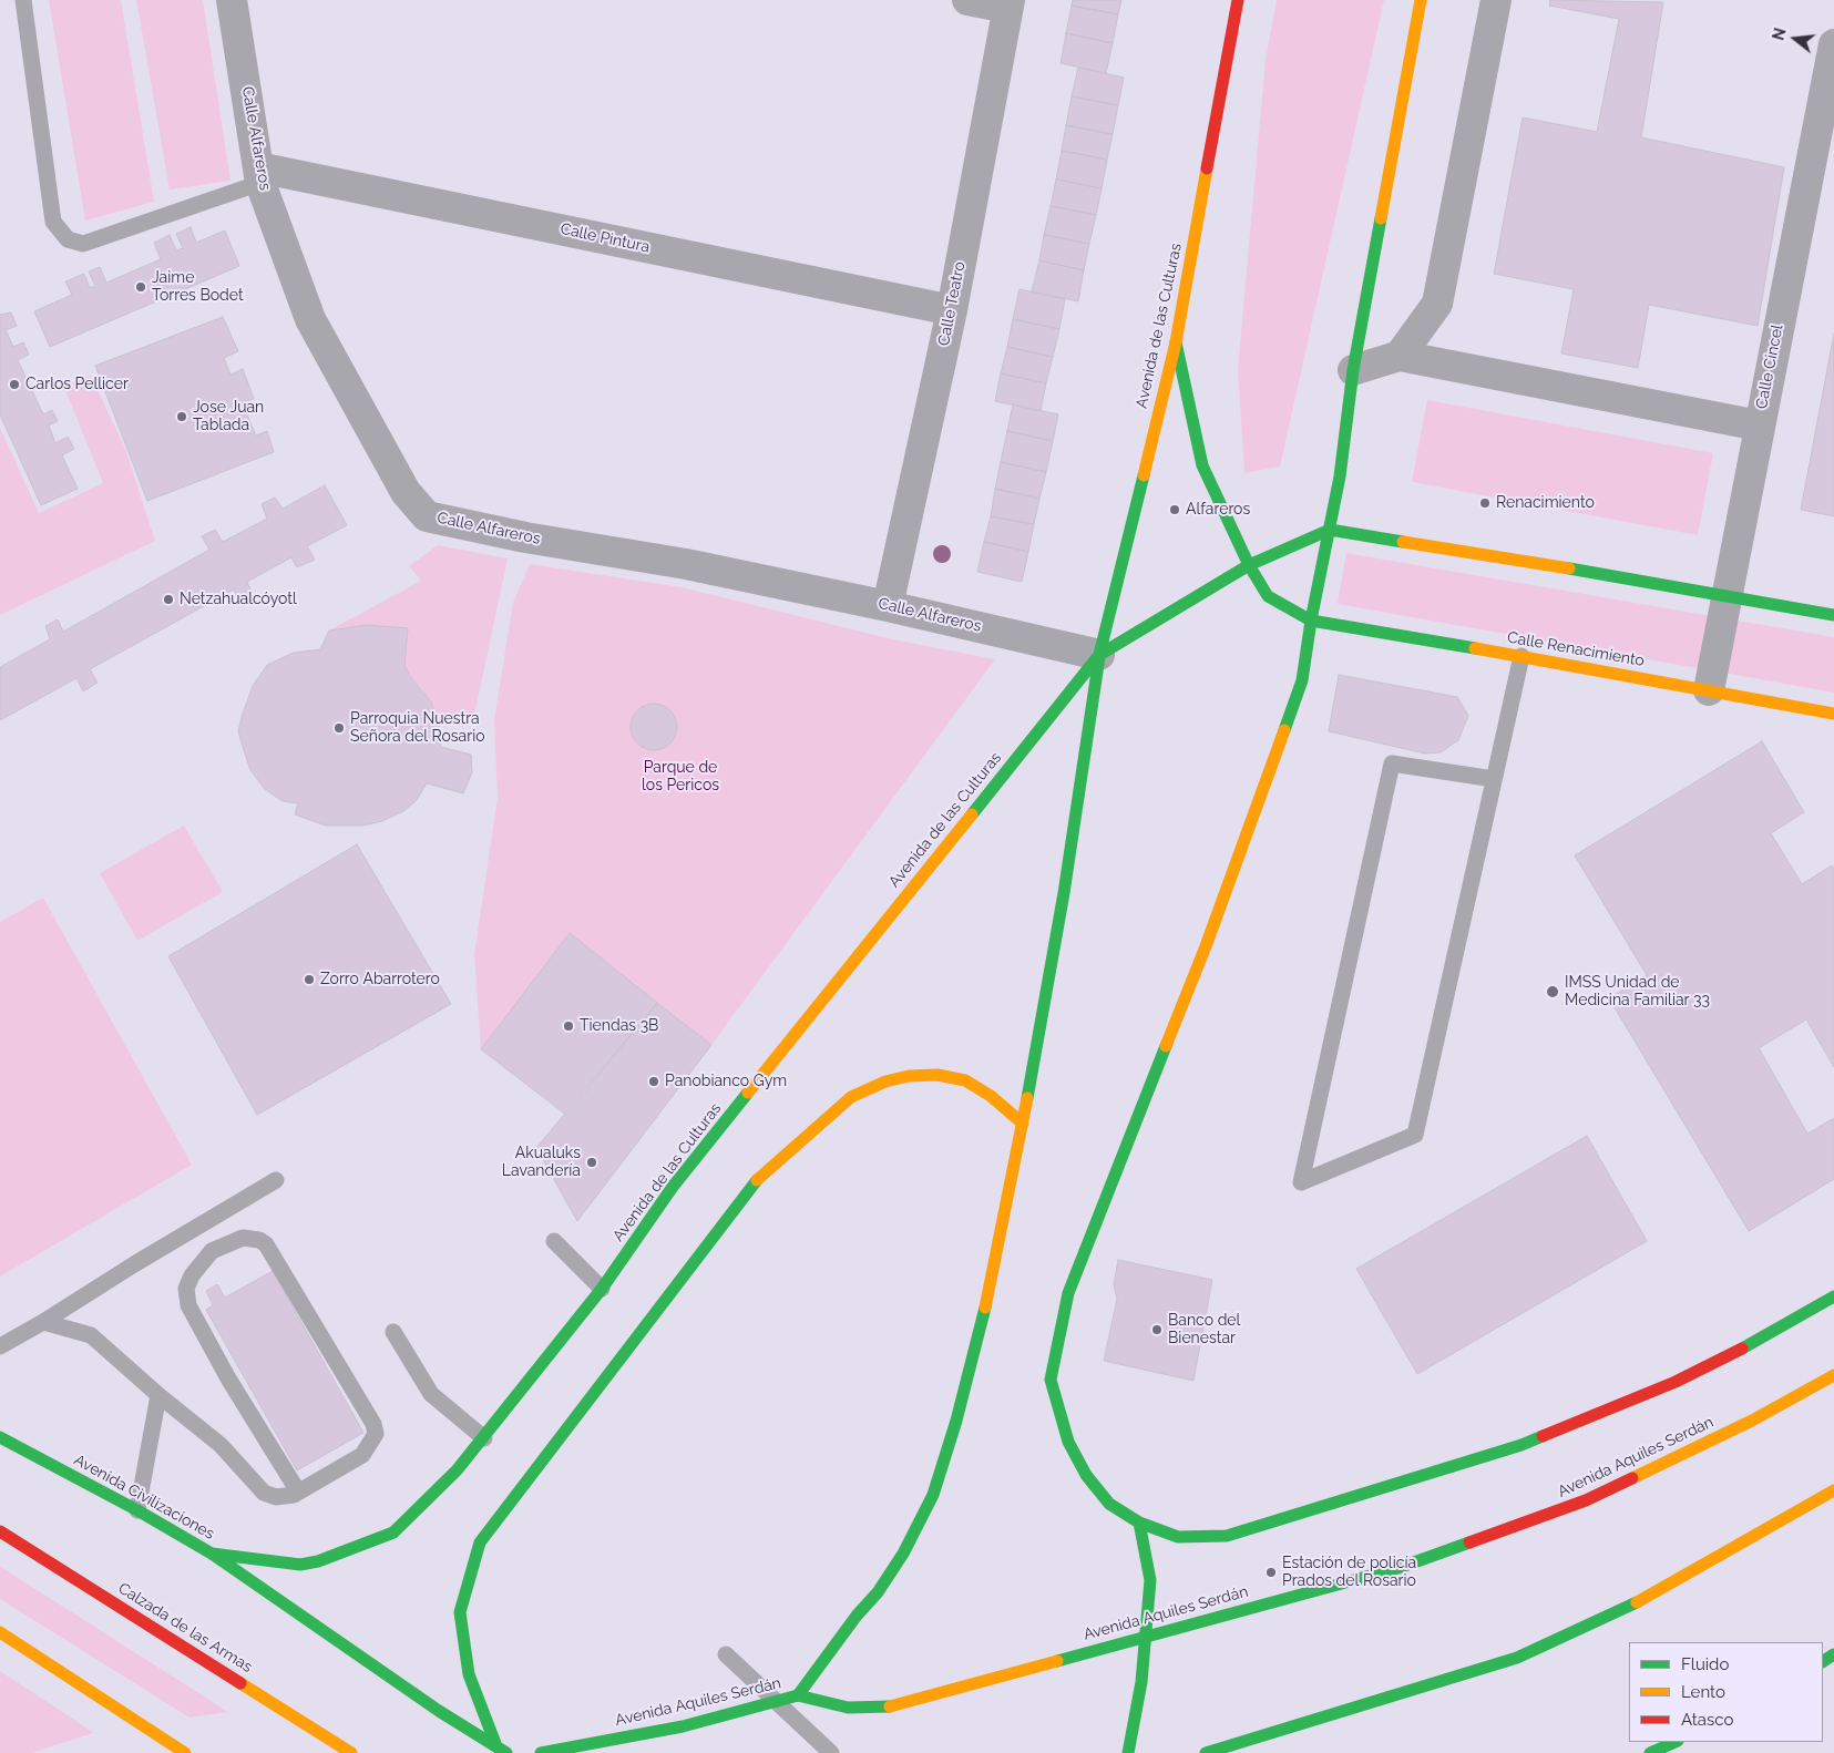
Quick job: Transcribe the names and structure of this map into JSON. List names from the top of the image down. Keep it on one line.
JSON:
{"streets":{"main road":["Avenida de las Culturas","Calle Renacimiento","Avenida Aquiles Serdán","Avenida Civilizaciones","Calzada de las Armas"],"street":["Calle Alfareros","Calle Pintura","Calle Teatro","Calle Cincel"]},"crossings":[["Calle Alfareros","Calle Pintura"],["Calle Alfareros","Calle Teatro"],["Calle Alfareros","Avenida de las Culturas"],["Calle Pintura","Calle Teatro"],["Avenida de las Culturas","Calle Renacimiento"],["Avenida de las Culturas","Avenida Civilizaciones"],["Calle Cincel","Calle Renacimiento"]],"parks":["Parque de los Pericos"],"places":["Jaime Torres Bodet","Carlos Pellicer","Jose Juan Tablada","Renacimiento","Alfareros","Netzahualcóyotl","Parroquia Nuestra Señora del Rosario","Zorro Abarrotero","IMSS Unidad de Medicina Familiar 33","Tiendas 3B","Panobianco Gym","Akualuks Lavandería","Banco del Bienestar","Estación de policía Prados del Rosario"],"legend":["Fluido","Lento","Atasco"],"north":"left"}
